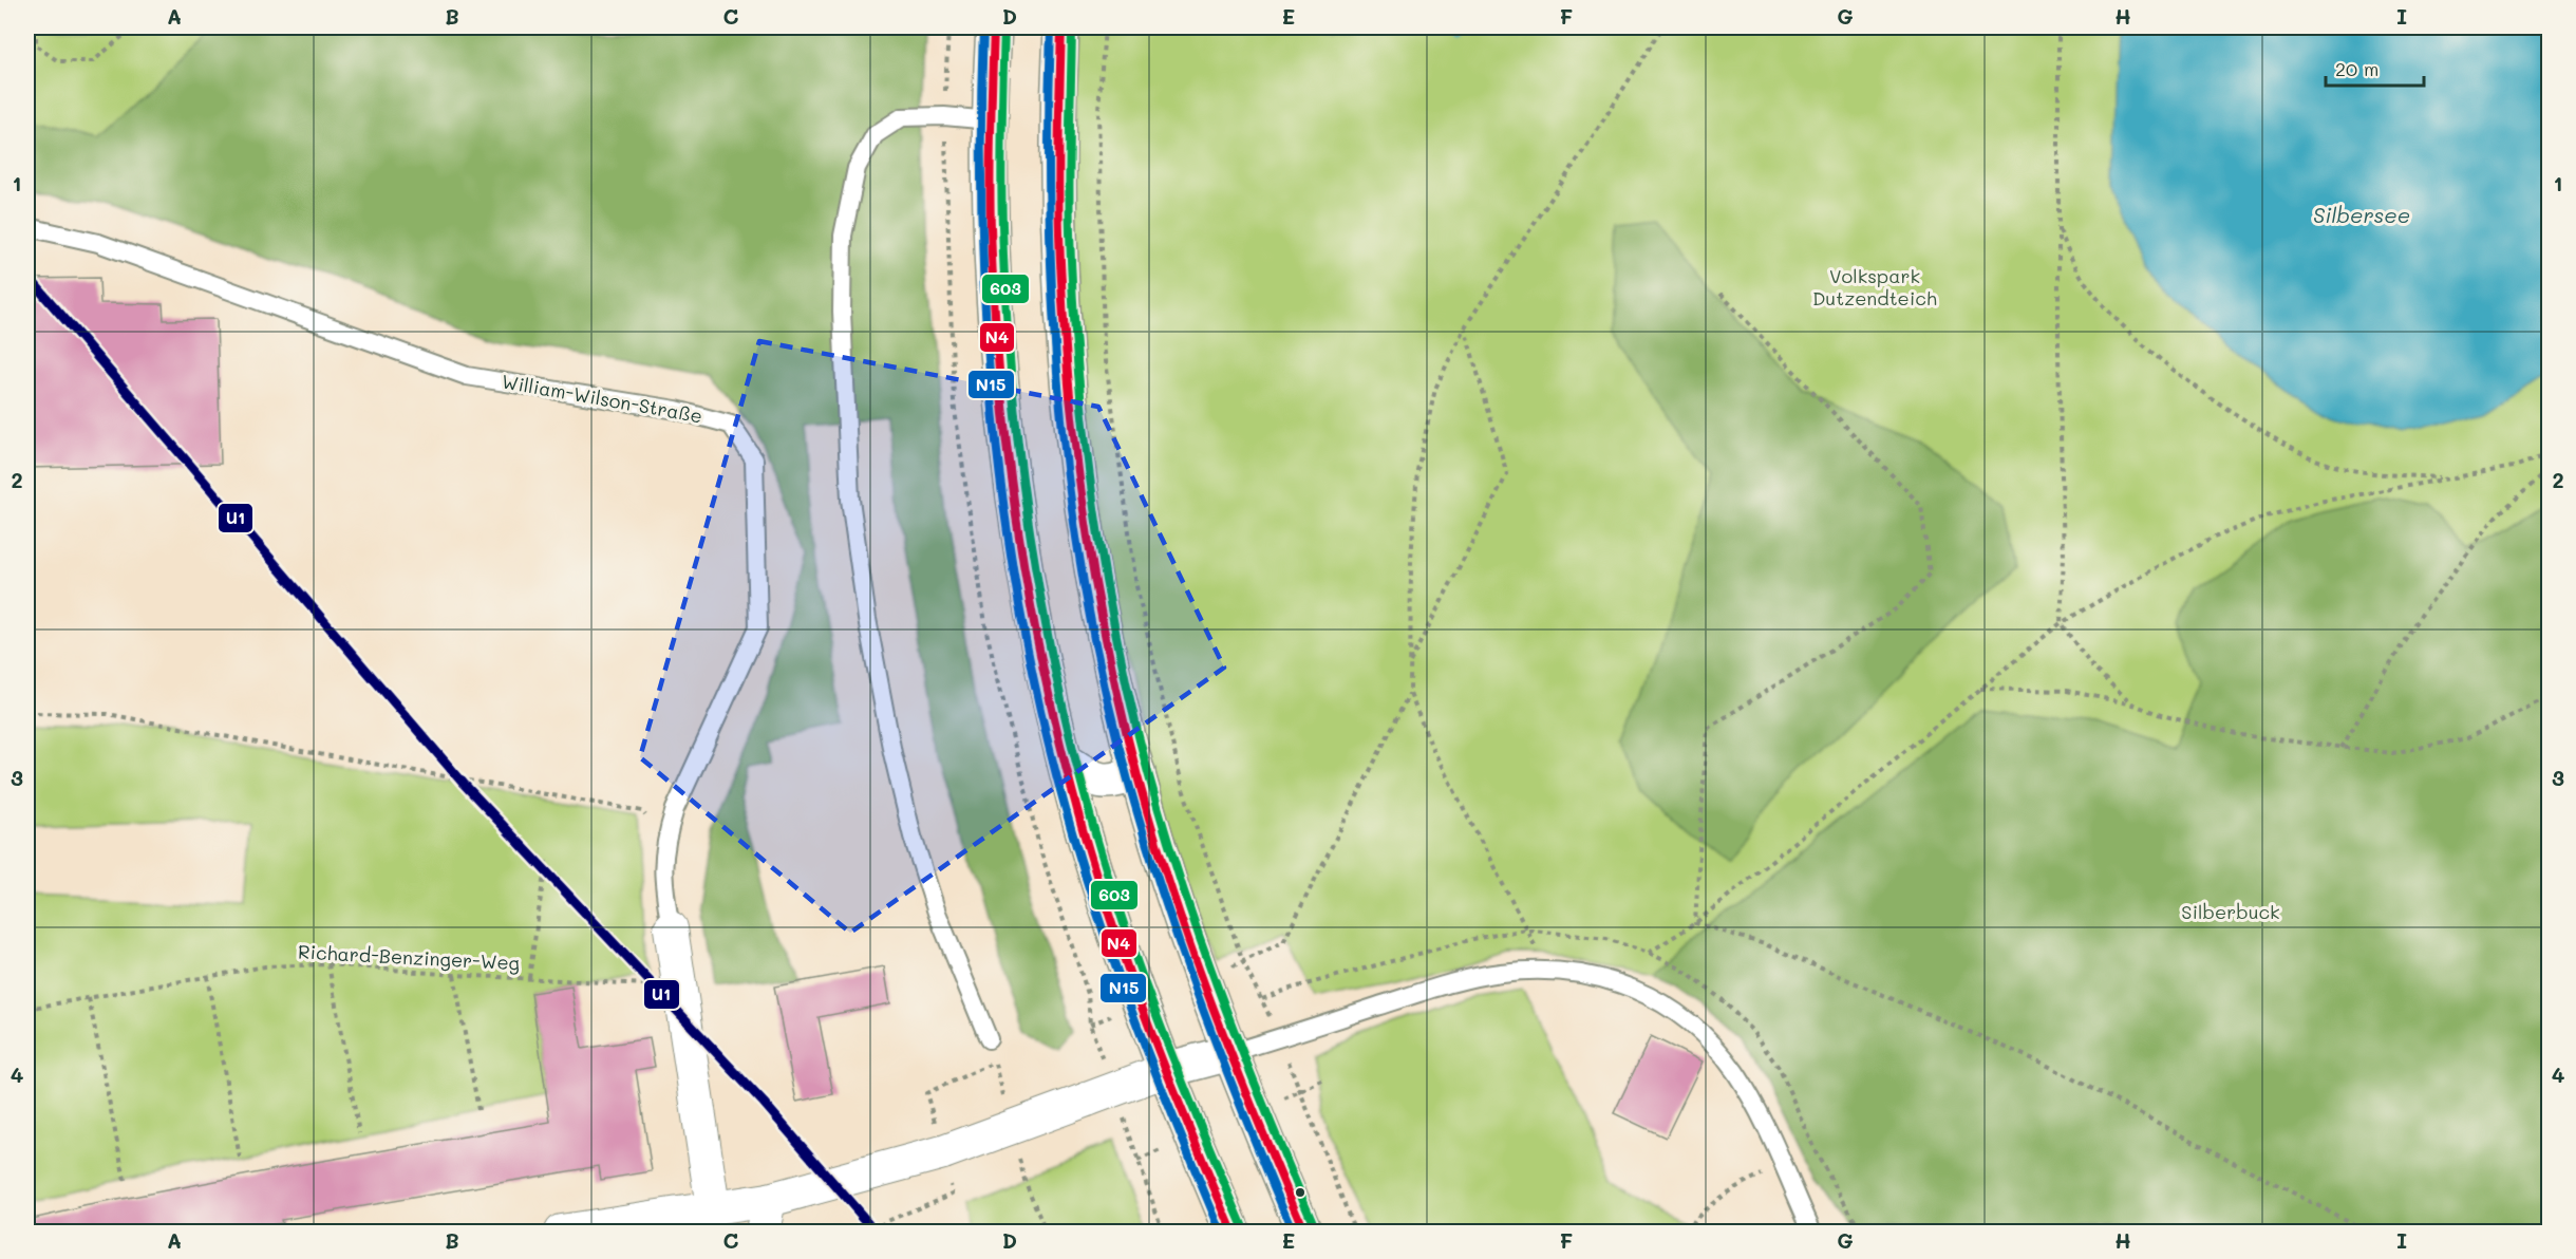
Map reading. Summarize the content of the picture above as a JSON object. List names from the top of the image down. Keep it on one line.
{"streets":{"street":["William-Wilson-Straße"],"path":["Richard-Benzinger-Weg"]},"crossings":[["William-Wilson-Straße","Richard-Benzinger-Weg"]],"water":["Silbersee"],"parks":["Volkspark Dutzendteich","Silberbuck"],"lines":["transit line N4","transit line N15","transit line 603","transit line U1"],"scale_bar":"20 m","grid":{"columns":["A","B","C","D","E","F","G","H","I"],"rows":["1","2","3","4"]}}
